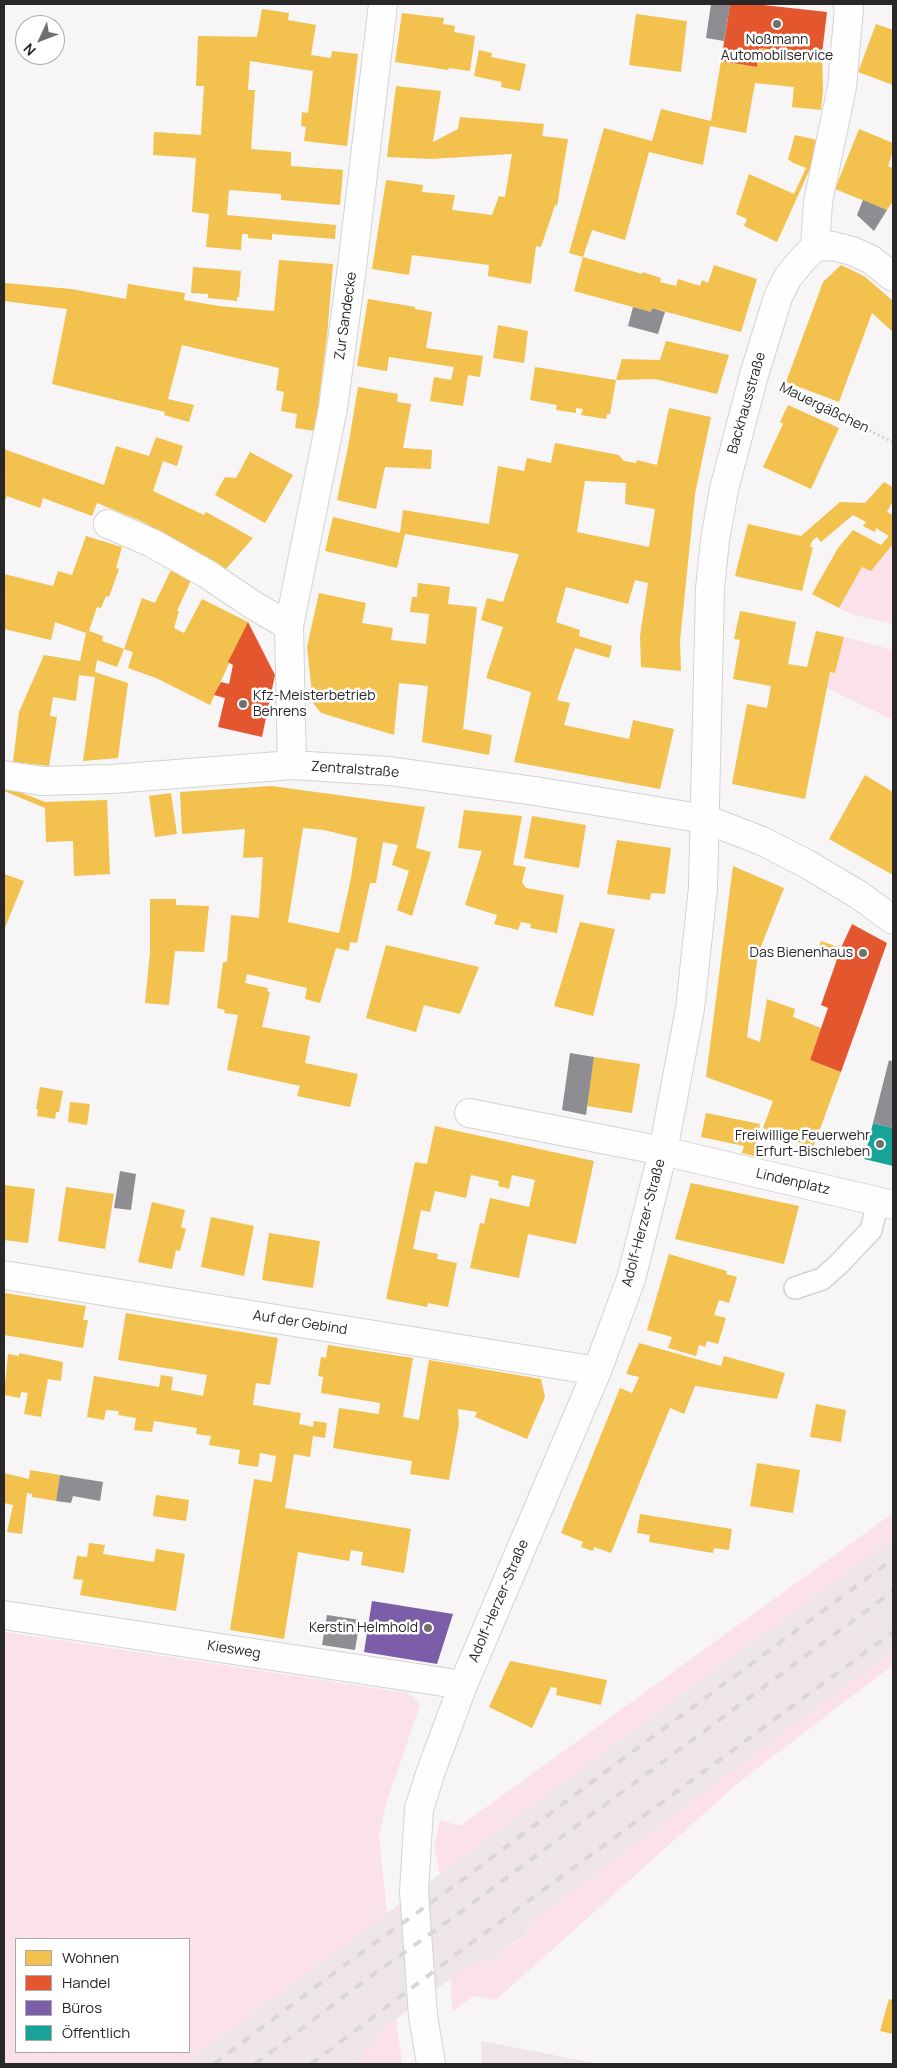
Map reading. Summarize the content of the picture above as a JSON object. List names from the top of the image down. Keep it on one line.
{"streets":{"street":["Zur Sandecke","Backhausstraße","Zentralstraße","Lindenplatz","Adolf-Herzer-Straße","Auf der Gebind","Kiesweg"],"path":["Mauergäßchen"]},"crossings":[["Zur Sandecke","Zentralstraße"],["Backhausstraße","Mauergäßchen"],["Backhausstraße","Zentralstraße"],["Backhausstraße","Adolf-Herzer-Straße"],["Zentralstraße","Adolf-Herzer-Straße"],["Lindenplatz","Adolf-Herzer-Straße"],["Adolf-Herzer-Straße","Auf der Gebind"],["Adolf-Herzer-Straße","Kiesweg"]],"places":["Noßmann Automobilservice","Kfz-Meisterbetrieb Behrens","Das Bienenhaus","Freiwillige Feuerwehr Erfurt-Bischleben","Kerstin Helmhold"],"legend":["Wohnen","Handel","Büros","Öffentlich"],"north":"bottom left"}
